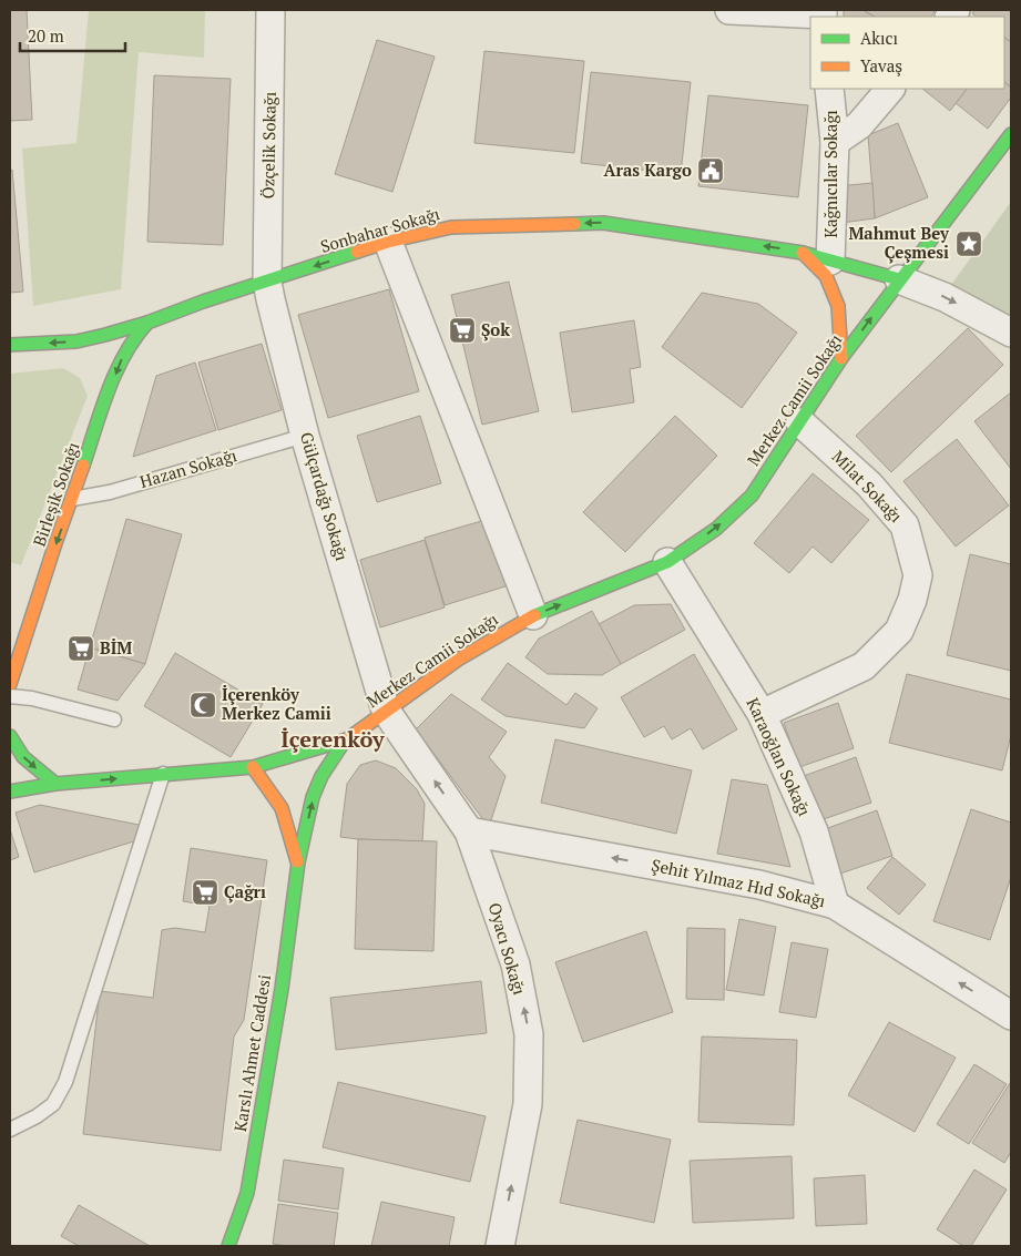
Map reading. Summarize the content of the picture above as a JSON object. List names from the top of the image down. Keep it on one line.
{"streets":{"main road":["Sonbahar Sokağı","Merkez Camii Sokağı","Birleşik Sokağı","Karslı Ahmet Caddesi"],"street":["Özçelik Sokağı","Kağnıcılar Sokağı","Milat Sokağı","Gülçardağı Sokağı","Karaoğlan Sokağı","Şehit Yılmaz Hıd Sokağı","Oyacı Sokağı"],"lane":["Hazan Sokağı"]},"crossings":[["Özçelik Sokağı","Sonbahar Sokağı"],["Özçelik Sokağı","Gülçardağı Sokağı"],["Kağnıcılar Sokağı","Sonbahar Sokağı"],["Sonbahar Sokağı","Merkez Camii Sokağı"],["Sonbahar Sokağı","Birleşik Sokağı"],["Sonbahar Sokağı","Gülçardağı Sokağı"],["Merkez Camii Sokağı","Milat Sokağı"],["Merkez Camii Sokağı","Gülçardağı Sokağı"],["Merkez Camii Sokağı","Karaoğlan Sokağı"],["Merkez Camii Sokağı","Oyacı Sokağı"],["Merkez Camii Sokağı","Karslı Ahmet Caddesi"],["Hazan Sokağı","Birleşik Sokağı"],["Hazan Sokağı","Gülçardağı Sokağı"],["Milat Sokağı","Karaoğlan Sokağı"],["Gülçardağı Sokağı","Oyacı Sokağı"],["Karaoğlan Sokağı","Şehit Yılmaz Hıd Sokağı"],["Şehit Yılmaz Hıd Sokağı","Oyacı Sokağı"]],"one_way":["Sonbahar Sokağı","Merkez Camii Sokağı","Birleşik Sokağı","Şehit Yılmaz Hıd Sokağı","Oyacı Sokağı"],"districts":["İçerenköy"],"places":{"public building":["Aras Kargo"],"place":["Mahmut Bey Çeşmesi"],"supermarket":["Şok","BİM","Çağrı"],"mosque":["İçerenköy Merkez Camii"]},"legend":["Akıcı","Yavaş"],"scale_bar":"20 m"}
